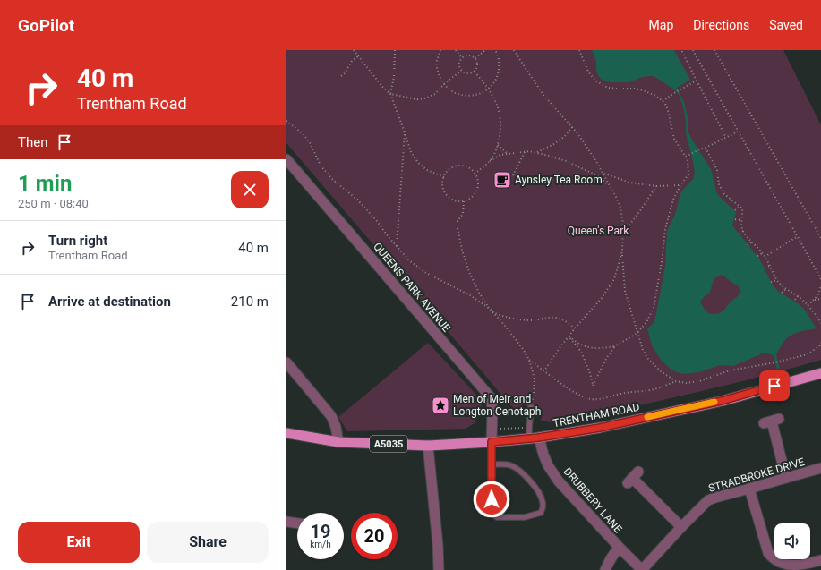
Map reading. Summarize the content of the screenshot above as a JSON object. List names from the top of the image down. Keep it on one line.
{"streets":{"main road":["TRENTHAM ROAD","A5035"],"street":["QUEENS PARK AVENUE","STRADBROKE DRIVE","DRUBBERY LANE"]},"crossings":[["QUEENS PARK AVENUE","TRENTHAM ROAD"],["TRENTHAM ROAD","DRUBBERY LANE"],["STRADBROKE DRIVE","DRUBBERY LANE"]],"parks":["Queen's Park"],"places":{"cafe":["Aynsley Tea Room"],"place":["Men of Meir and Longton Cenotaph"]},"page":{"header":"GoPilot","nav":["Map","Directions","Saved"],"turn":["40 m","Trentham Road"],"then":"Then","heading":["1 min","250 m · 08:40"],"list":[{"name":"Turn right","note":"Trentham Road","value":"40 m"},{"name":"Arrive at destination","value":"210 m"}],"speed":"19 km/h","limit":"20","buttons":["Exit","Share"]}}
